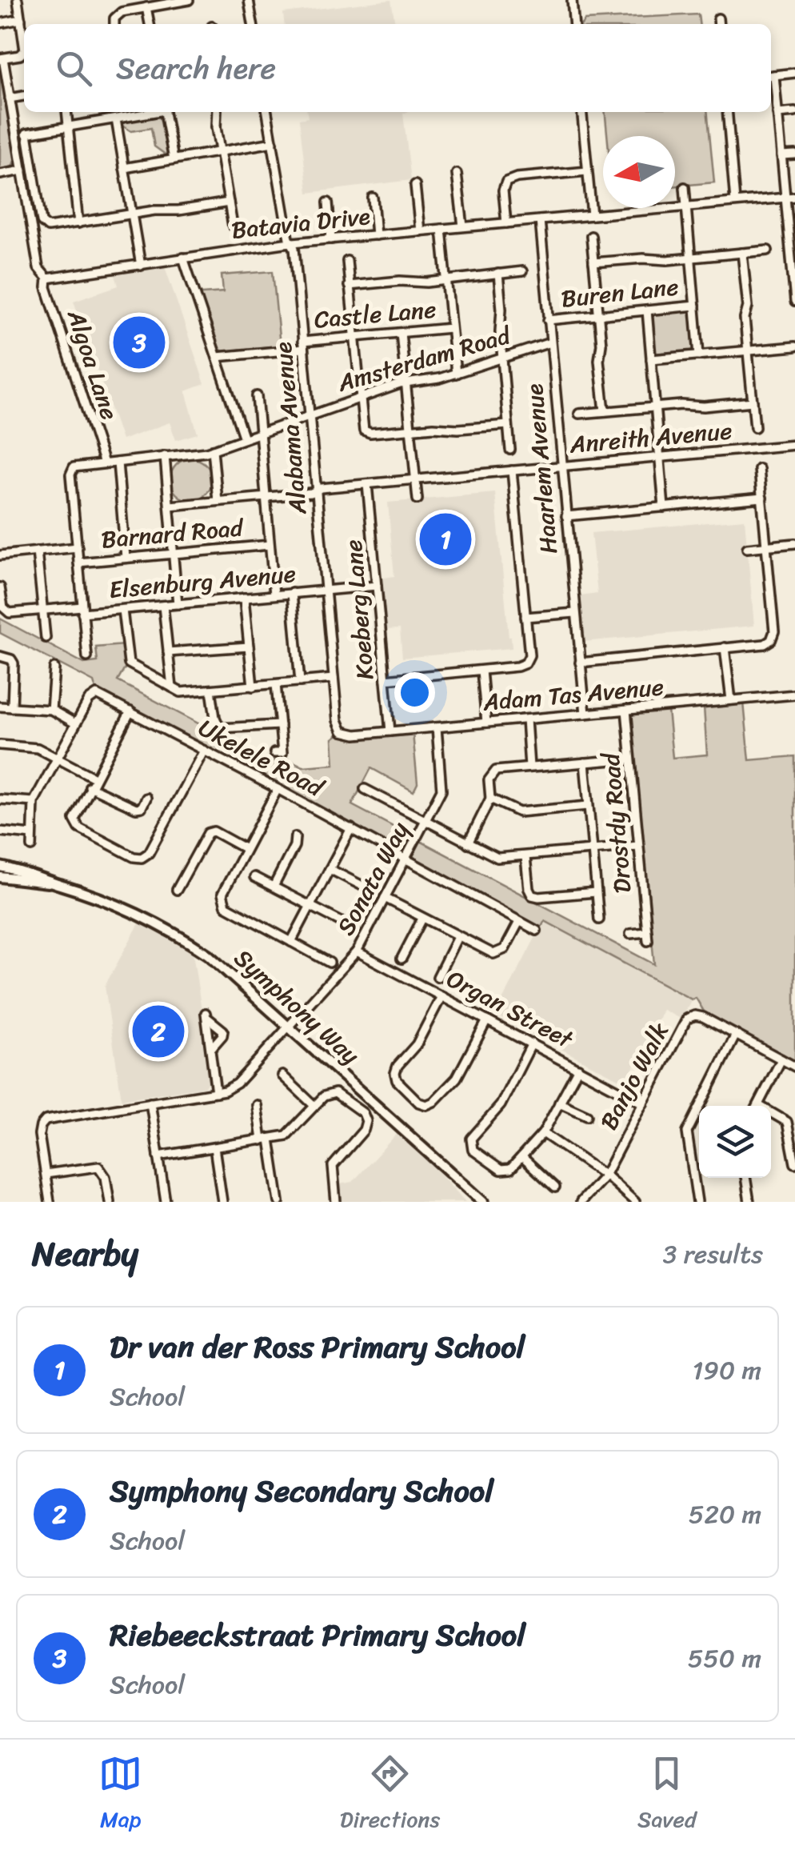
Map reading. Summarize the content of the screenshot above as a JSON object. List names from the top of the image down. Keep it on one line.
{"streets":{"main road":["Symphony Way"],"street":["Batavia Drive","Buren Lane","Castle Lane","Amsterdam Road","Algoa Lane","Alabama Avenue","Anreith Avenue","Haarlem Avenue","Barnard Road","Elsenburg Avenue","Koeberg Lane","Adam Tas Avenue","Ukelele Road","Drostdy Road","Sonata Way","Organ Street","Banjo Walk"]},"crossings":[["Batavia Drive","Algoa Lane"],["Batavia Drive","Alabama Avenue"],["Batavia Drive","Haarlem Avenue"],["Buren Lane","Haarlem Avenue"],["Castle Lane","Alabama Avenue"],["Amsterdam Road","Algoa Lane"],["Amsterdam Road","Alabama Avenue"],["Amsterdam Road","Haarlem Avenue"],["Alabama Avenue","Anreith Avenue"],["Alabama Avenue","Elsenburg Avenue"],["Alabama Avenue","Adam Tas Avenue"],["Anreith Avenue","Haarlem Avenue"],["Anreith Avenue","Koeberg Lane"],["Haarlem Avenue","Adam Tas Avenue"],["Elsenburg Avenue","Koeberg Lane"],["Koeberg Lane","Adam Tas Avenue"],["Adam Tas Avenue","Drostdy Road"],["Adam Tas Avenue","Sonata Way"],["Ukelele Road","Sonata Way"],["Sonata Way","Symphony Way"],["Sonata Way","Organ Street"],["Organ Street","Banjo Walk"]],"north":"left","page":{"search":"Search here","pins":["3","1","2"],"heading":["Nearby","3 results"],"list":[{"mark":"1","name":"Dr van der Ross Primary School","note":"School","value":"190 m"},{"mark":"2","name":"Symphony Secondary School","note":"School","value":"520 m"},{"mark":"3","name":"Riebeeckstraat Primary School","note":"School","value":"550 m"}],"nav":["Map","Directions","Saved"]}}
